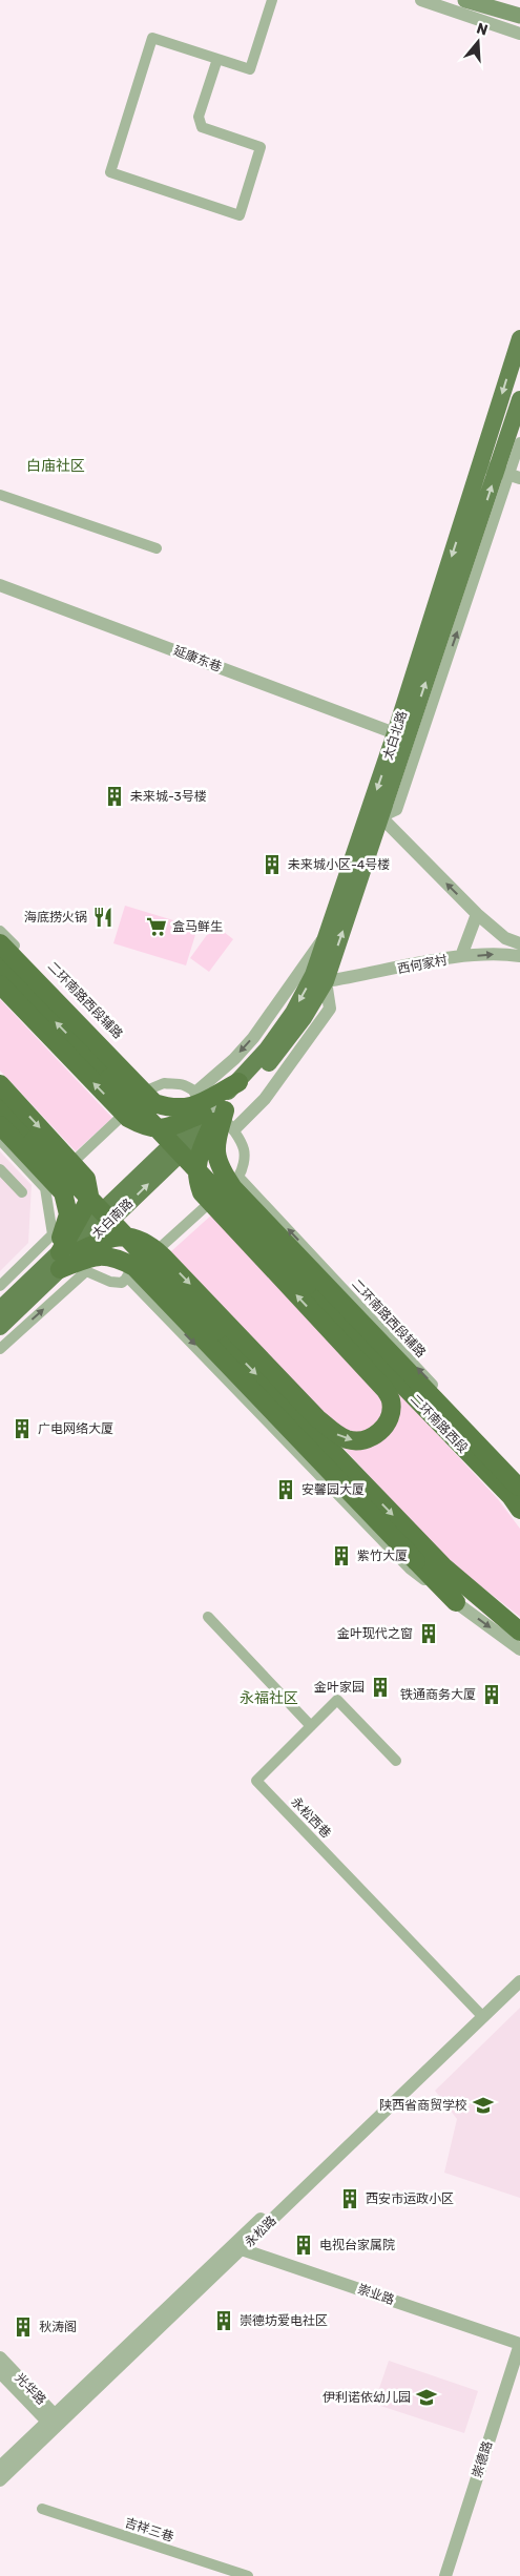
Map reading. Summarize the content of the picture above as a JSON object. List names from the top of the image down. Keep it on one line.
{"streets":{"highway":["二环南路西段"],"main road":["太白北路","太白南路"],"street":["延康东巷","西何家村","二环南路西段辅路","永松西巷","永松路","崇业路","光华路","崇德路","吉祥三巷"]},"crossings":[["延康东巷","太白北路"],["太白北路","西何家村"],["太白北路","太白南路"],["二环南路西段辅路","二环南路西段"],["永松西巷","永松路"],["永松路","崇业路"],["永松路","光华路"],["崇业路","崇德路"]],"one_way":["二环南路西段辅路"],"districts":["白庙社区","永福社区"],"places":{"building":["未来城-3号楼","未来城小区-4号楼","广电网络大厦","安馨园大厦","紫竹大厦","金叶现代之窗","金叶家园","铁通商务大厦","西安市运政小区","电视台家属院","崇德坊爱电社区","秋涛阁"],"restaurant":["海底捞火锅"],"supermarket":["盒马鲜生"],"school or university":["陕西省商贸学校","伊利诺依幼儿园"]},"north":"top"}
